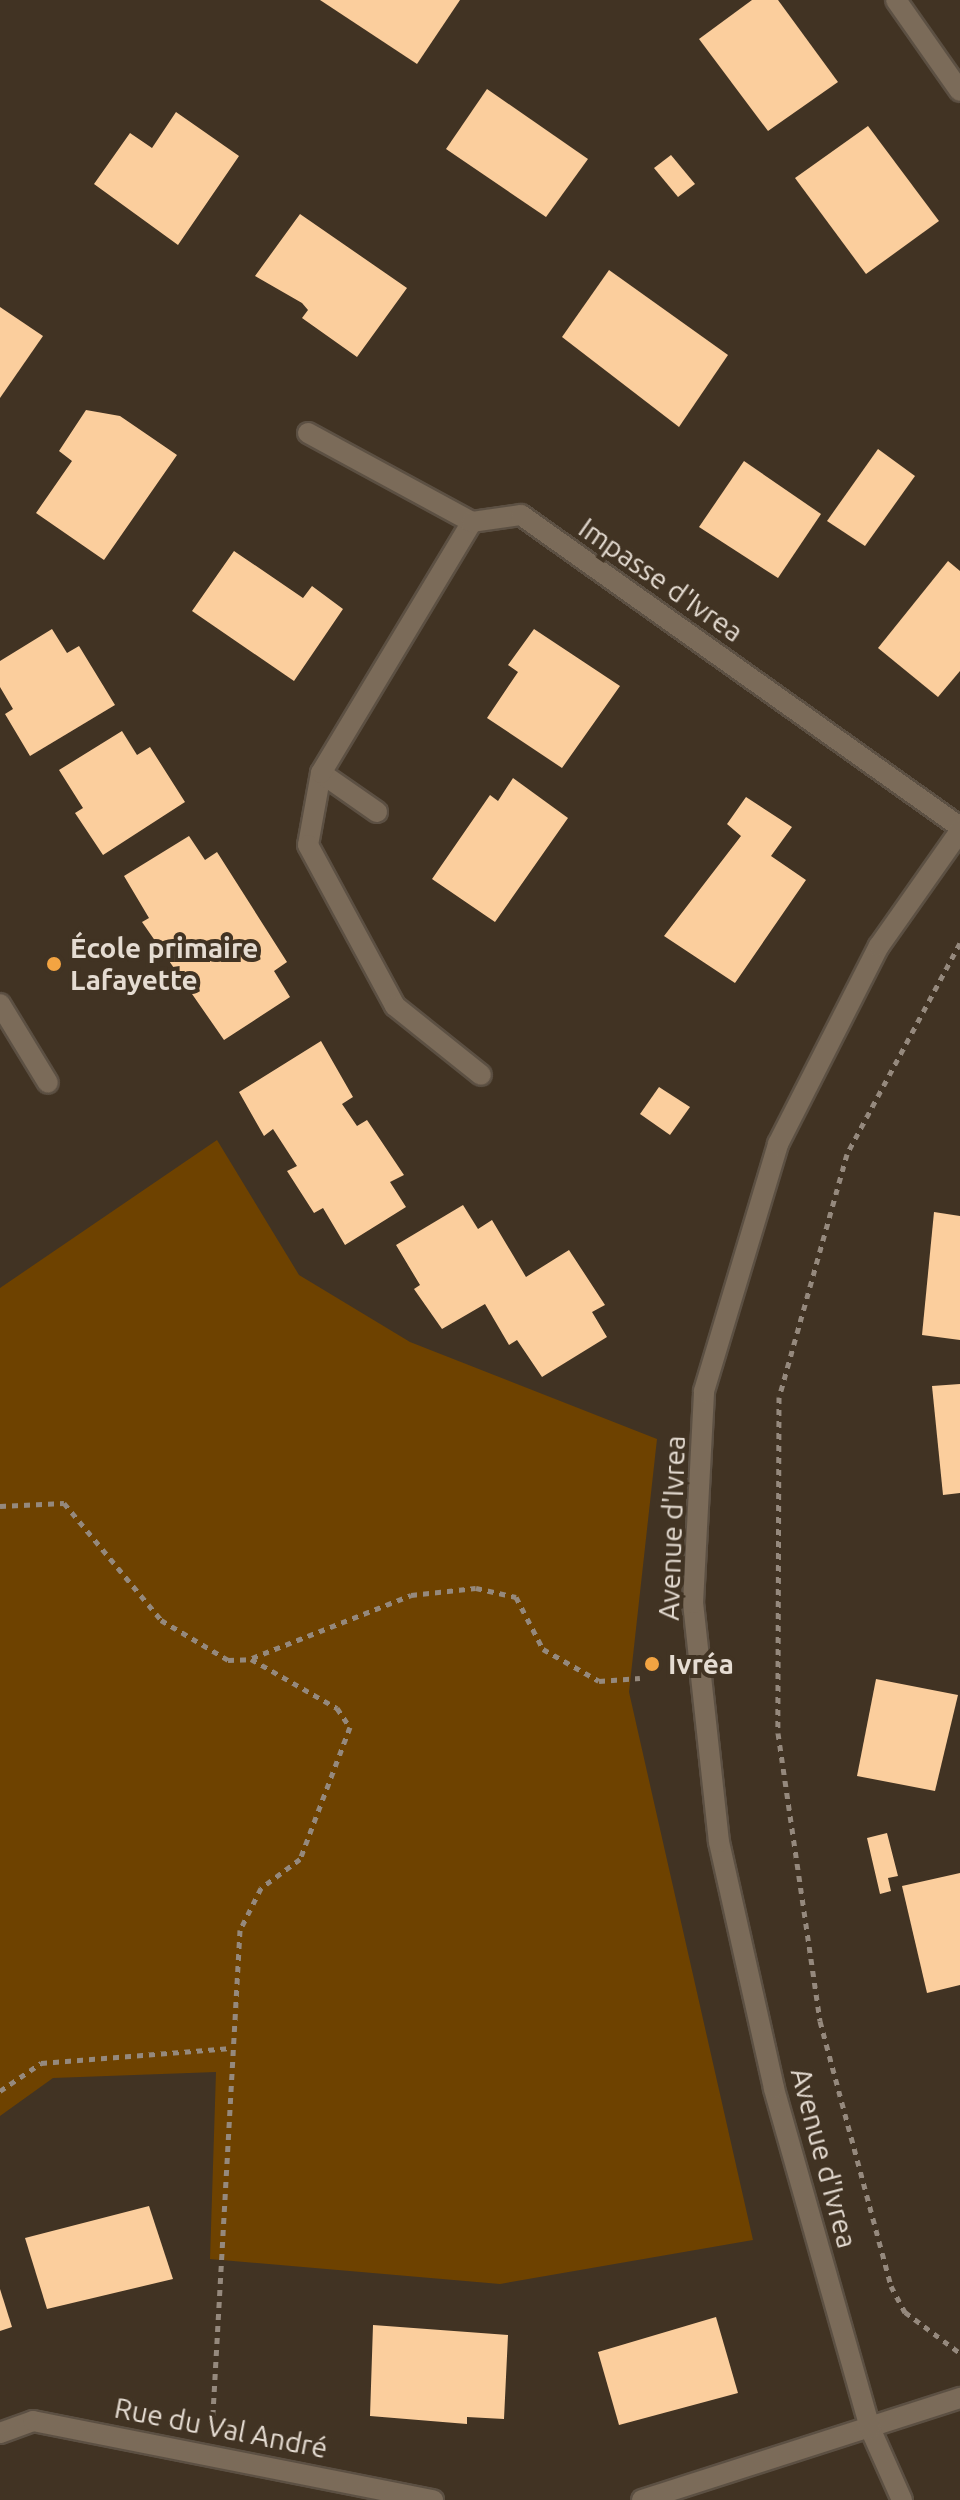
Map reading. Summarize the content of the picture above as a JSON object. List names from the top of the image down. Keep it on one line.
{"streets":{"street":["Impasse d'Ivrea","Avenue d'Ivrea","Rue du Val André"]},"crossings":[["Impasse d'Ivrea","Avenue d'Ivrea"]],"places":["École primaire Lafayette","Ivréa"]}
